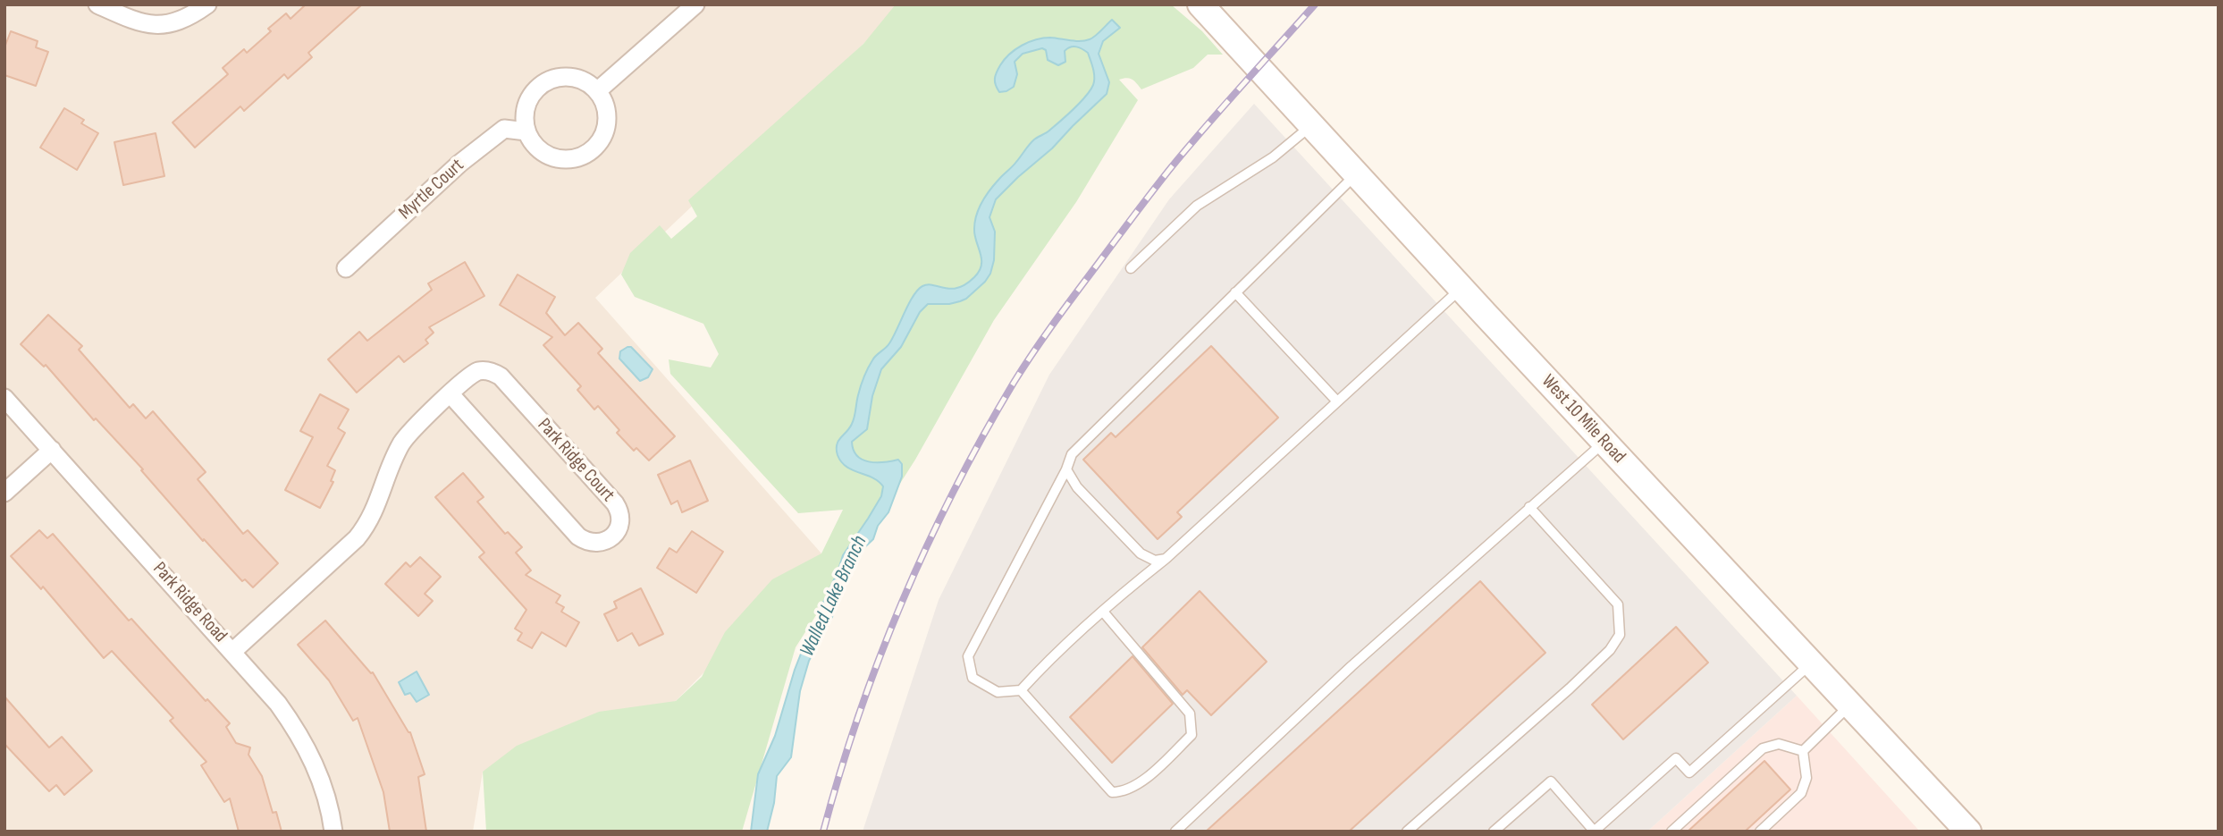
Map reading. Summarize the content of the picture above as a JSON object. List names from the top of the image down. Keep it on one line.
{"streets":{"main road":["West 10 Mile Road"],"street":["Myrtle Court","Park Ridge Court","Park Ridge Road"]},"crossings":[["Park Ridge Court","Park Ridge Road"]],"water":["Walled Lake Branch"]}
